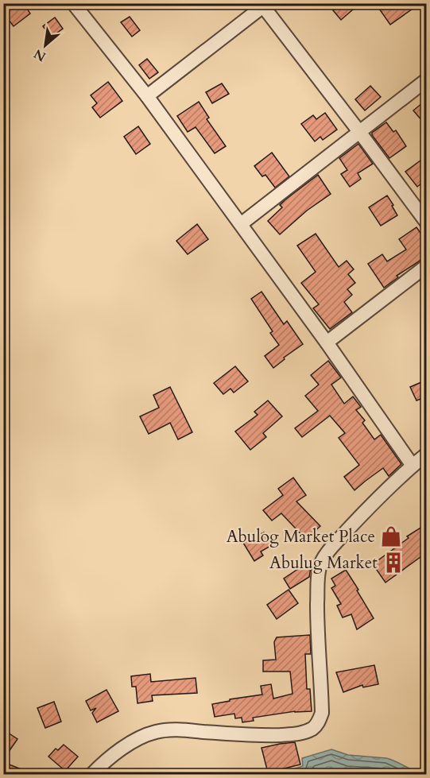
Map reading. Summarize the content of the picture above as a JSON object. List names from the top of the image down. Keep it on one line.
{"places":{"shop":["Abulog Market Place"],"building":["Abulug Market"]},"north":"bottom left"}
